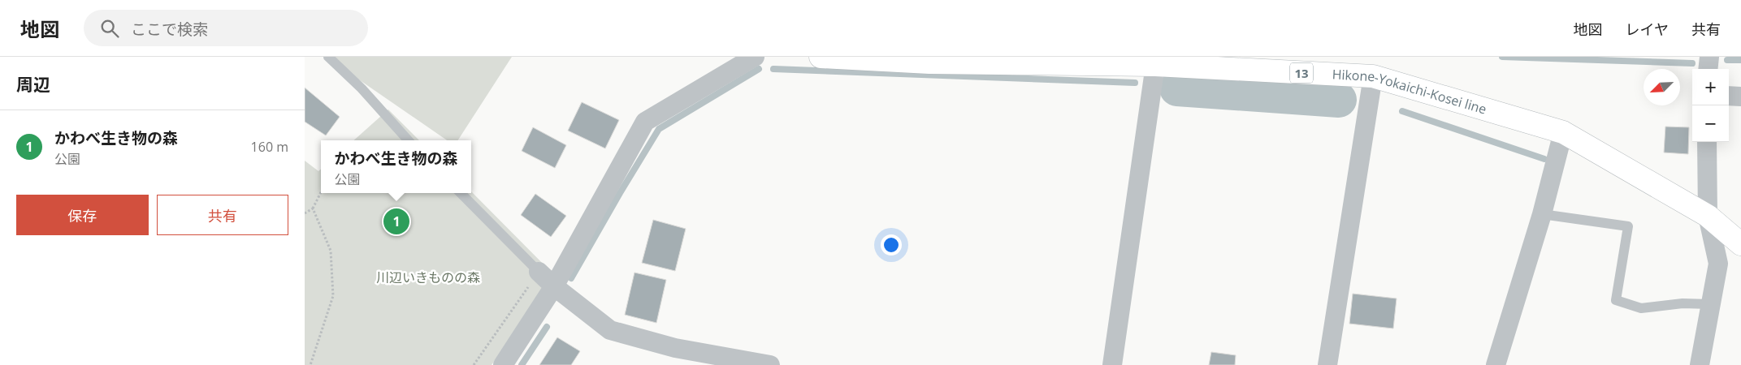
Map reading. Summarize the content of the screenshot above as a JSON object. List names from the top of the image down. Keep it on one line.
{"streets":{"main road":["13","Hikone-Yokaichi-Kosei line"]},"parks":["川辺いきものの森"],"north":"bottom left","page":{"header":"地図","search":"ここで検索","nav":["地図","レイヤ","共有"],"heading":"周辺","map_buttons":["+","−"],"list":[{"mark":"1","name":"かわべ生き物の森","note":"公園","value":"160 m"}],"popup":["かわべ生き物の森","公園"],"buttons":["保存","共有"],"pins":"1"}}
